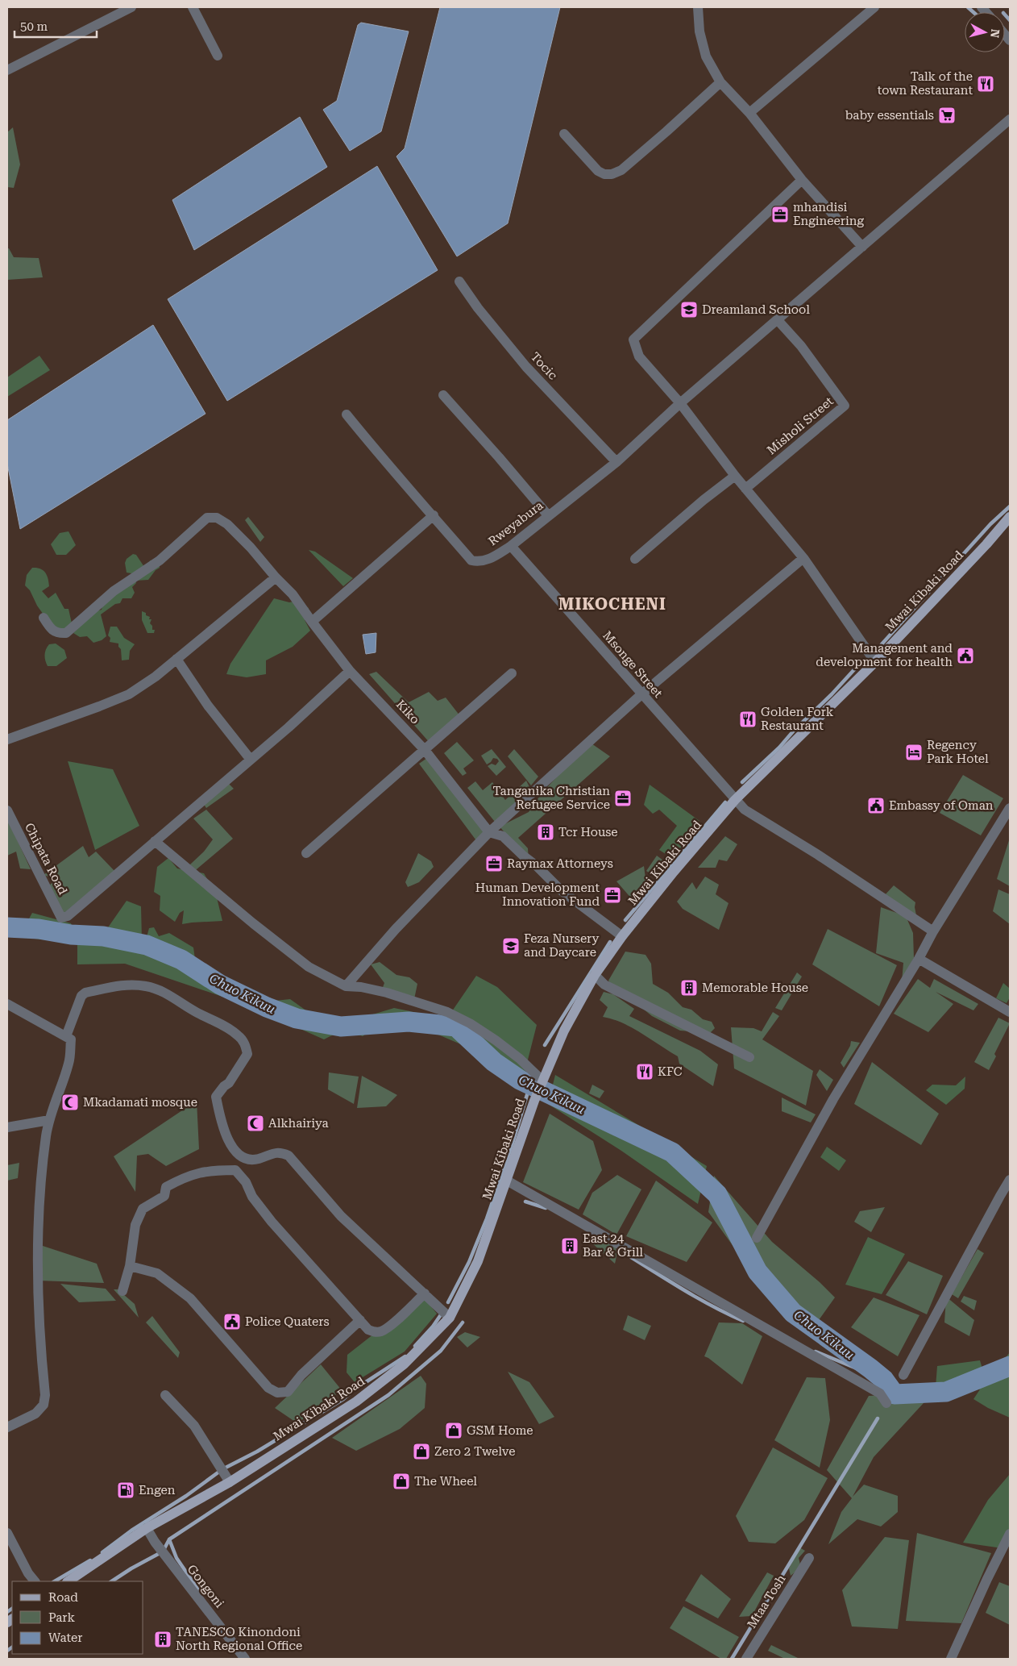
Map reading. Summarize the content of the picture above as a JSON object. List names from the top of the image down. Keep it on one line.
{"streets":{"main road":["Mwai Kibaki Road"],"street":["Tocic","Misholi Street","Rweyabura","Msonge Street","Kiko","Chipata Road","Gongoni","Mtaa Tosh"]},"crossings":[["Tocic","Rweyabura"],["Misholi Street","Rweyabura"],["Rweyabura","Msonge Street"],["Mwai Kibaki Road","Msonge Street"],["Mwai Kibaki Road","Kiko"],["Mwai Kibaki Road","Gongoni"]],"districts":["MIKOCHENI"],"water":["Chuo Kikuu"],"places":{"restaurant":["Talk of the town Restaurant","Golden Fork Restaurant","KFC"],"supermarket":["baby essentials"],"office":["mhandisi Engineering","Tanganika Christian Refugee Service","Raymax Attorneys","Human Development Innovation Fund"],"school or university":["Dreamland School","Feza Nursery and Daycare"],"public building":["Management and development for health","Embassy of Oman","Police Quaters"],"hotel":["Regency Park Hotel"],"building":["Tcr House","Memorable House","East 24 Bar & Grill","TANESCO Kinondoni North Regional Office"],"mosque":["Mkadamati mosque","Alkhairiya"],"shop":["GSM Home","Zero 2 Twelve","The Wheel"],"fuel station":["Engen"]},"legend":["Road","Park","Water"],"scale_bar":"50 m","north":"right"}
